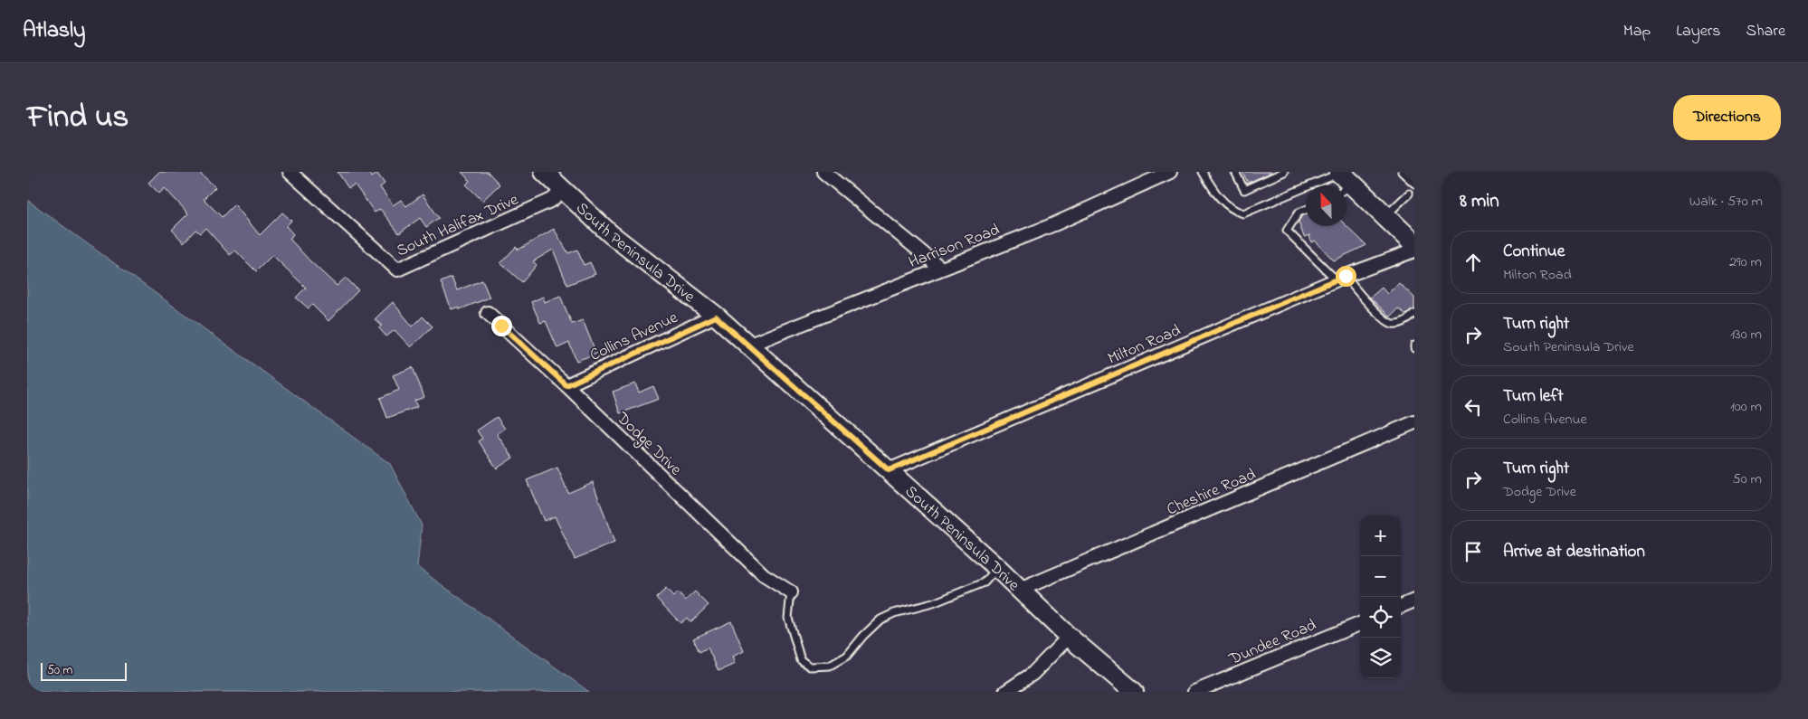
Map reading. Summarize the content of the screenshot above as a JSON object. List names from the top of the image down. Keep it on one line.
{"streets":{"main road":["South Peninsula Drive"],"street":["South Halifax Drive","Harrison Road","Collins Avenue","Milton Road","Dodge Drive","Cheshire Road","Dundee Road"]},"crossings":[["South Halifax Drive","South Peninsula Drive"],["Harrison Road","South Peninsula Drive"],["South Peninsula Drive","Collins Avenue"],["South Peninsula Drive","Milton Road"],["South Peninsula Drive","Cheshire Road"],["Collins Avenue","Dodge Drive"]],"scale_bar":"50 m","north":"top","page":{"header":"Atlasly","nav":["Map","Layers","Share"],"title":"Find us","buttons":"Directions","heading":["8 min","Walk · 570 m"],"list":[["Continue","Milton Road","290 m"],["Turn right","South Peninsula Drive","130 m"],["Turn left","Collins Avenue","100 m"],["Turn right","Dodge Drive","50 m"],"Arrive at destination"],"map_buttons":["+","−"],"scale":"50 m"}}
